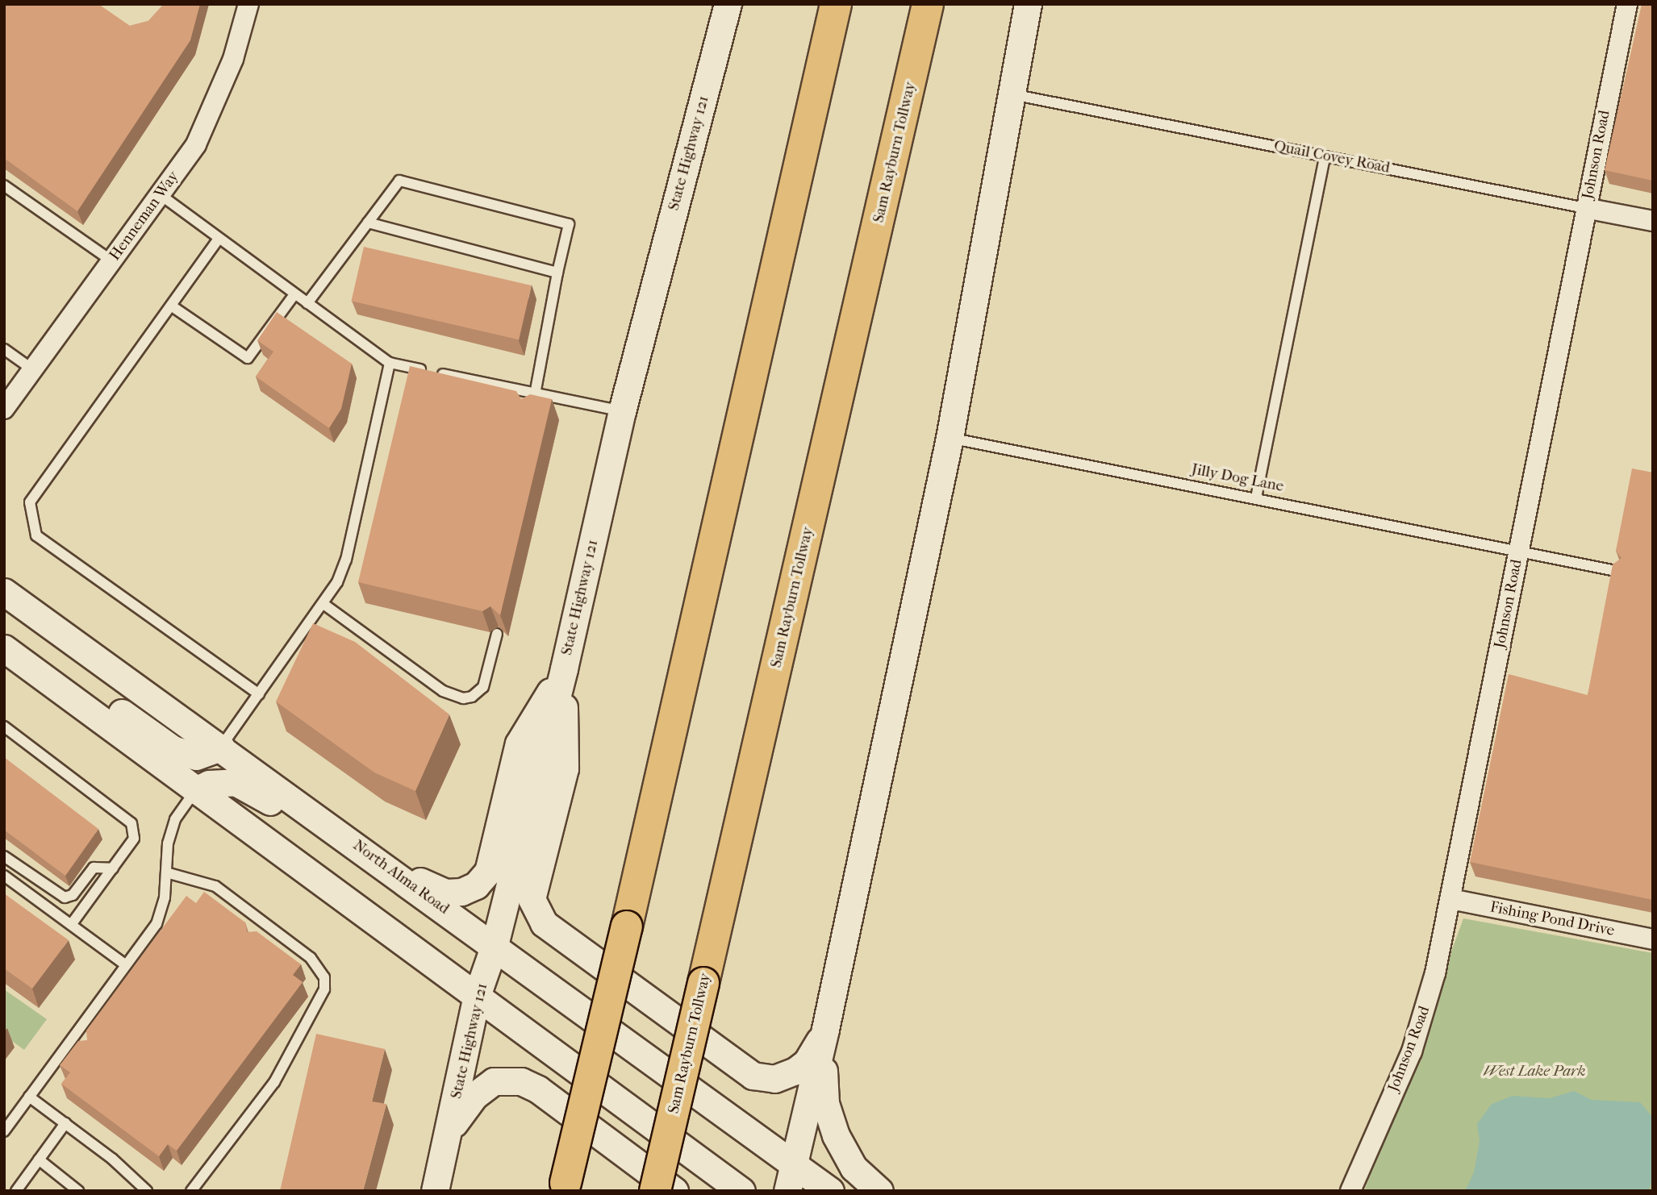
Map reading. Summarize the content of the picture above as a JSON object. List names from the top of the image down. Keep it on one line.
{"streets":{"highway":["Sam Rayburn Tollway"],"main road":["State Highway 121","North Alma Road"],"street":["Johnson Road","Quail Covey Road","Henneman Way","Fishing Pond Drive"],"lane":["Jilly Dog Lane"]},"crossings":[["State Highway 121","North Alma Road"],["Johnson Road","Quail Covey Road"],["Johnson Road","Jilly Dog Lane"],["Johnson Road","Fishing Pond Drive"]],"parks":["West Lake Park"]}
